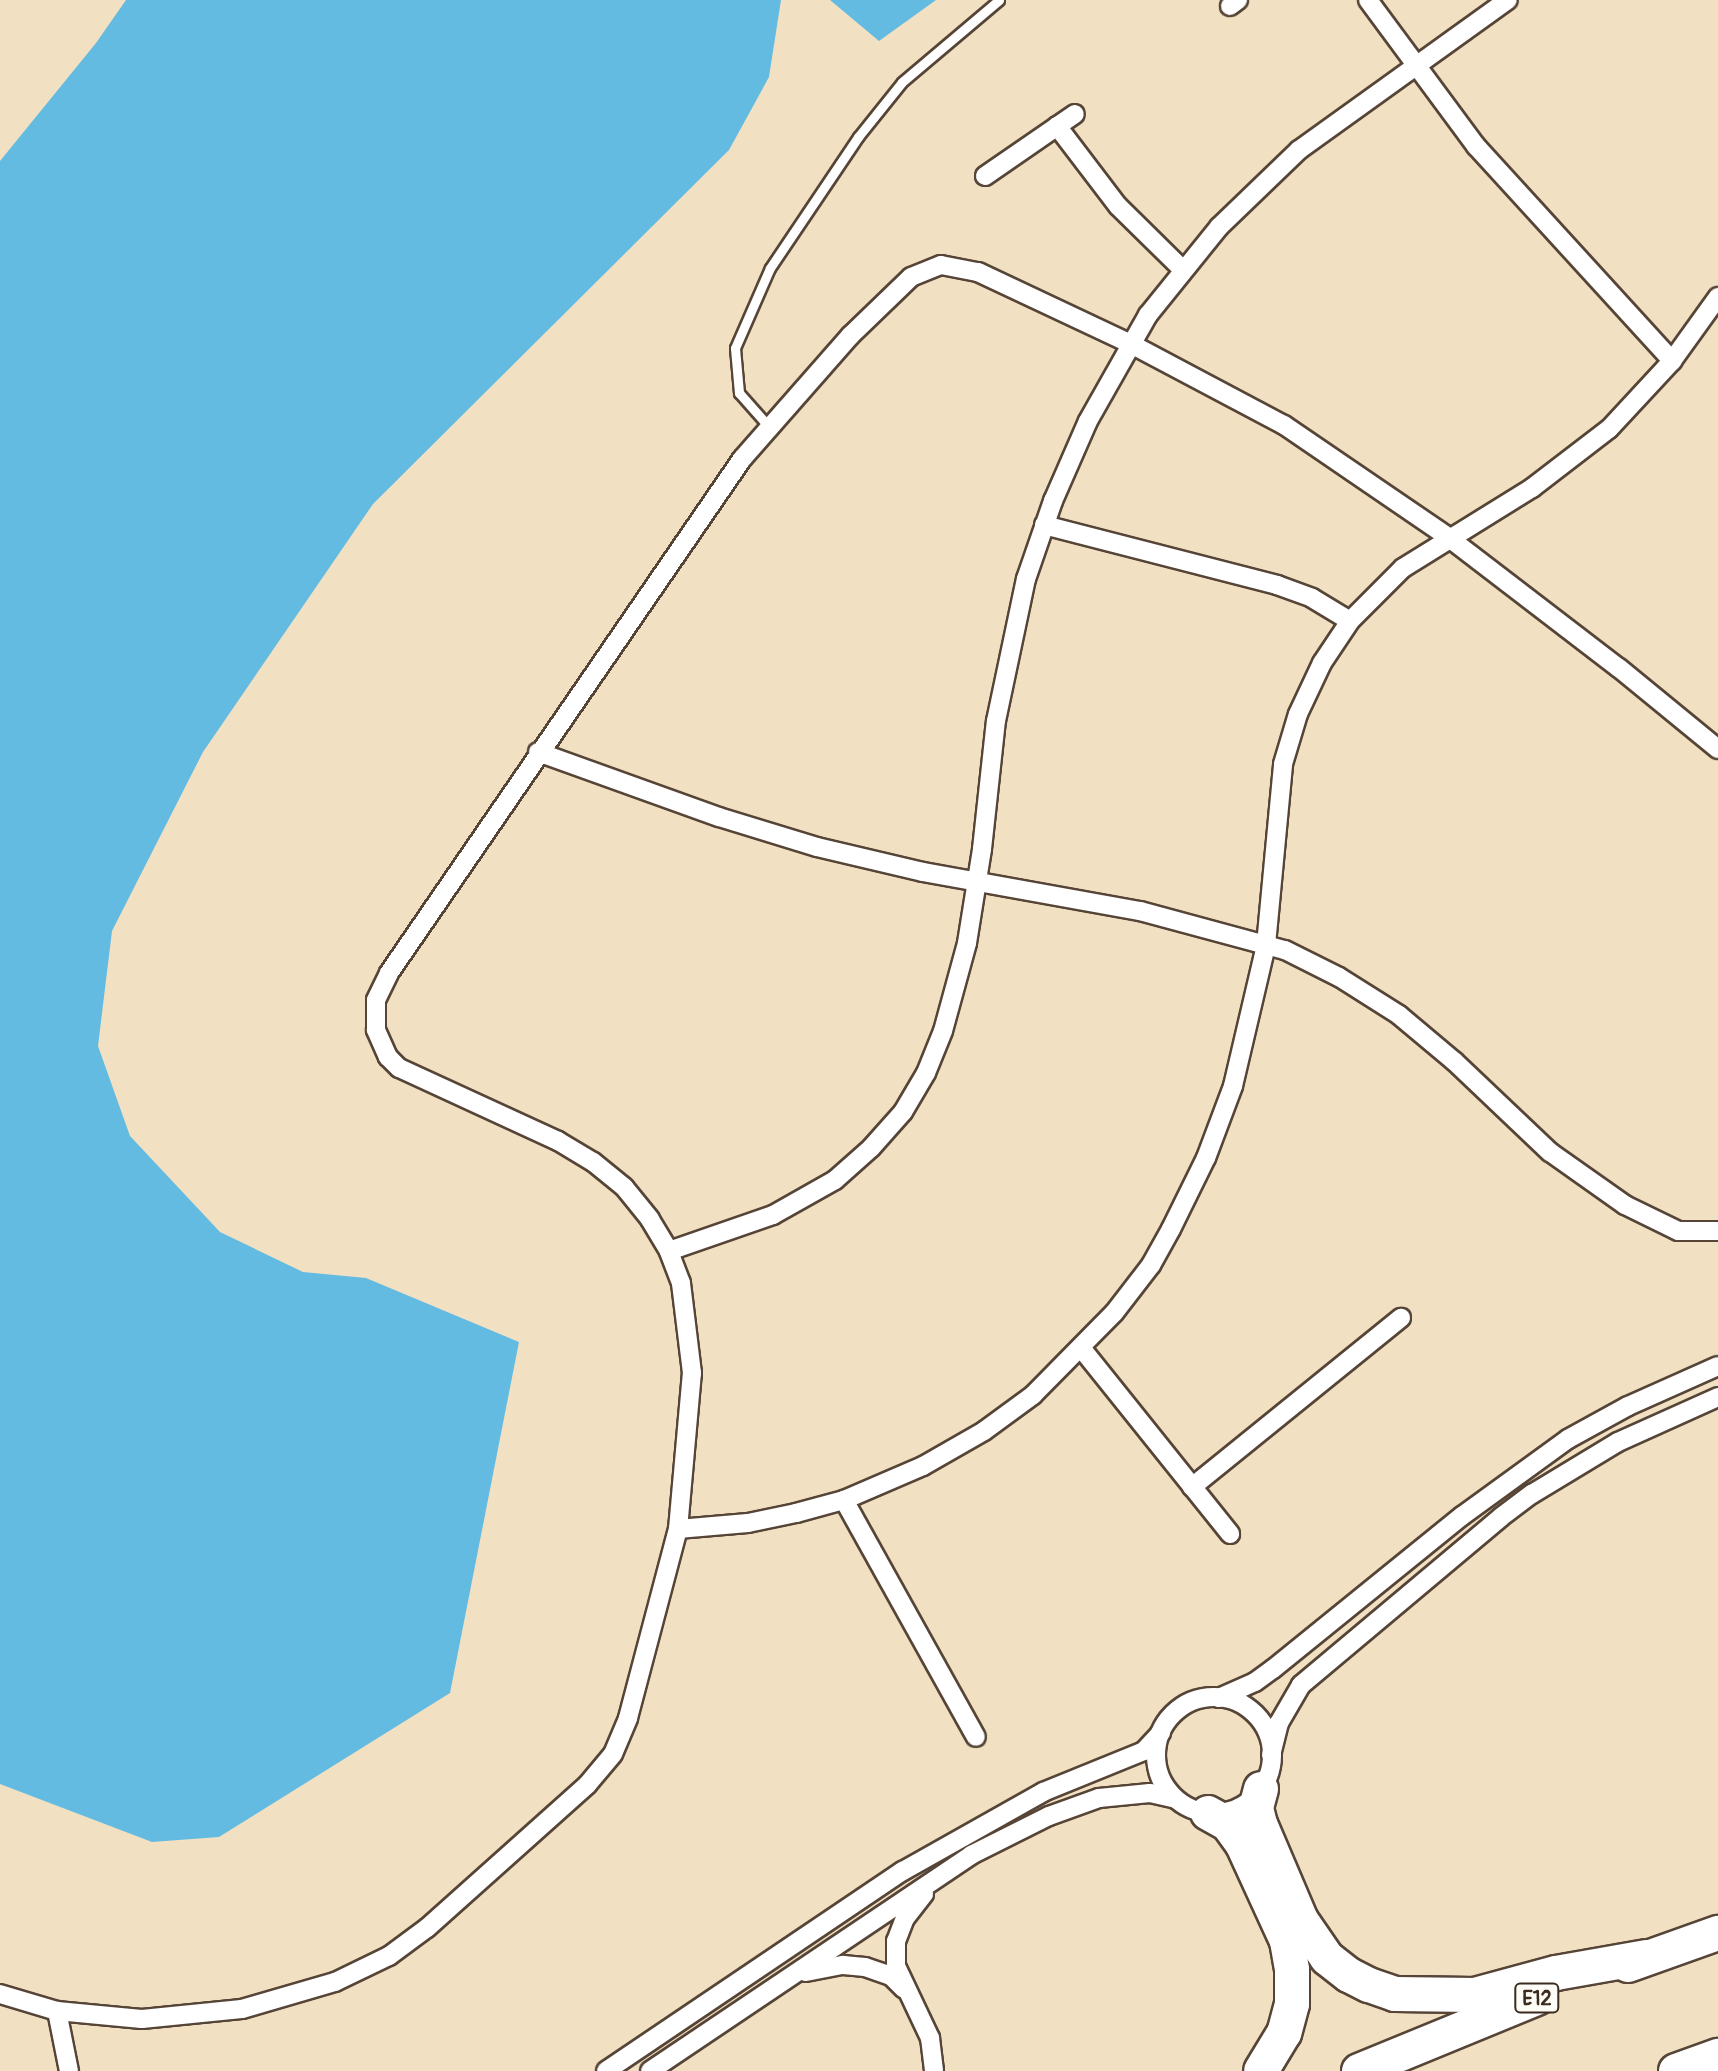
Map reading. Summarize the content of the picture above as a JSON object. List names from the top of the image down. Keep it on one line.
{"streets":{"highway":["E12"]}}
